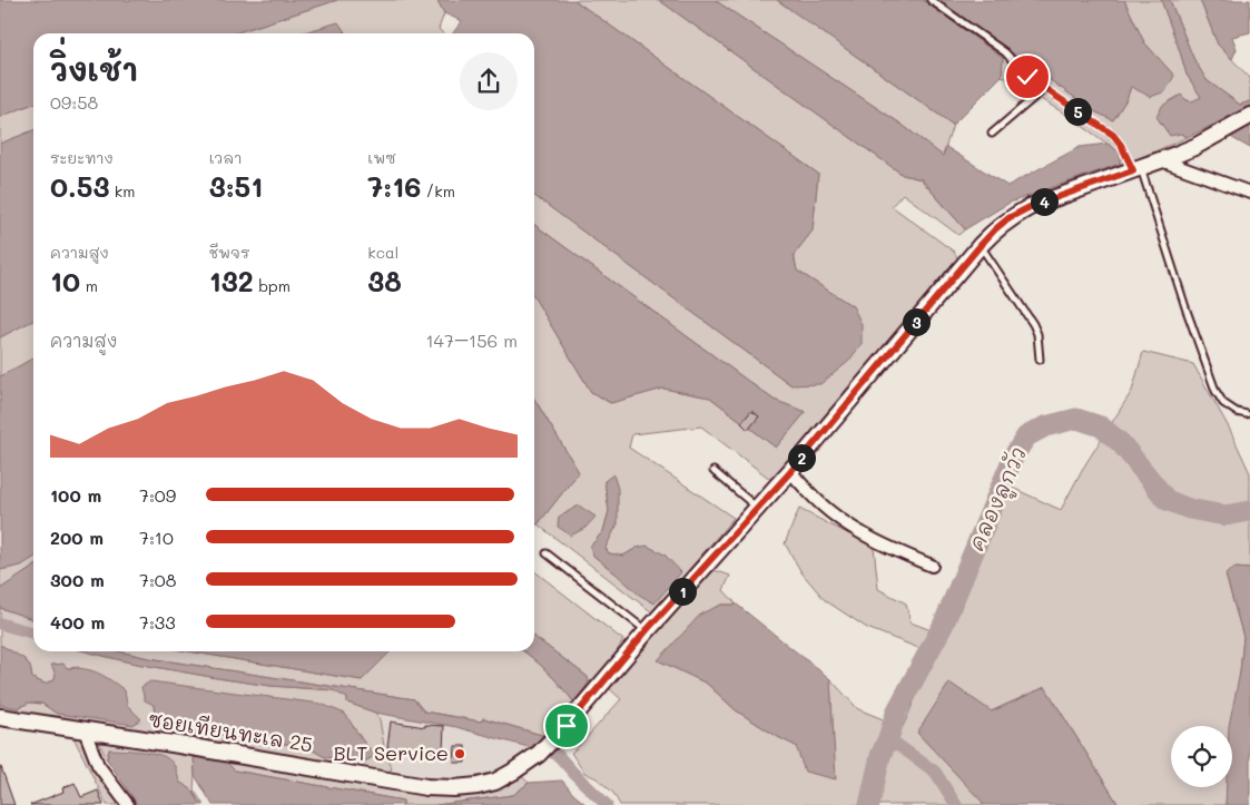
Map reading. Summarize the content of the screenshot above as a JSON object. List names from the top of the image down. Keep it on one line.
{"streets":{"street":["ซอยเทียนทะเล 25"]},"water":["คลองลูกวัว"],"places":["BLT Service"],"page":{"heading":["วิ่งเช้า","09:58"],"pins":["5","4","3","2","1"],"stats":[["ระยะทาง","0.53 km"],["เวลา","3:51"],["เพซ","7:16 /km"],["ความสูง","10 m"],["ชีพจร","132 bpm"],["kcal","38"]],"chart":["ความสูง","147–156 m"],"list":[{"name":"100 m","note":"7:09"},{"name":"200 m","note":"7:10"},{"name":"300 m","note":"7:08"},{"name":"400 m","note":"7:33"}]}}
